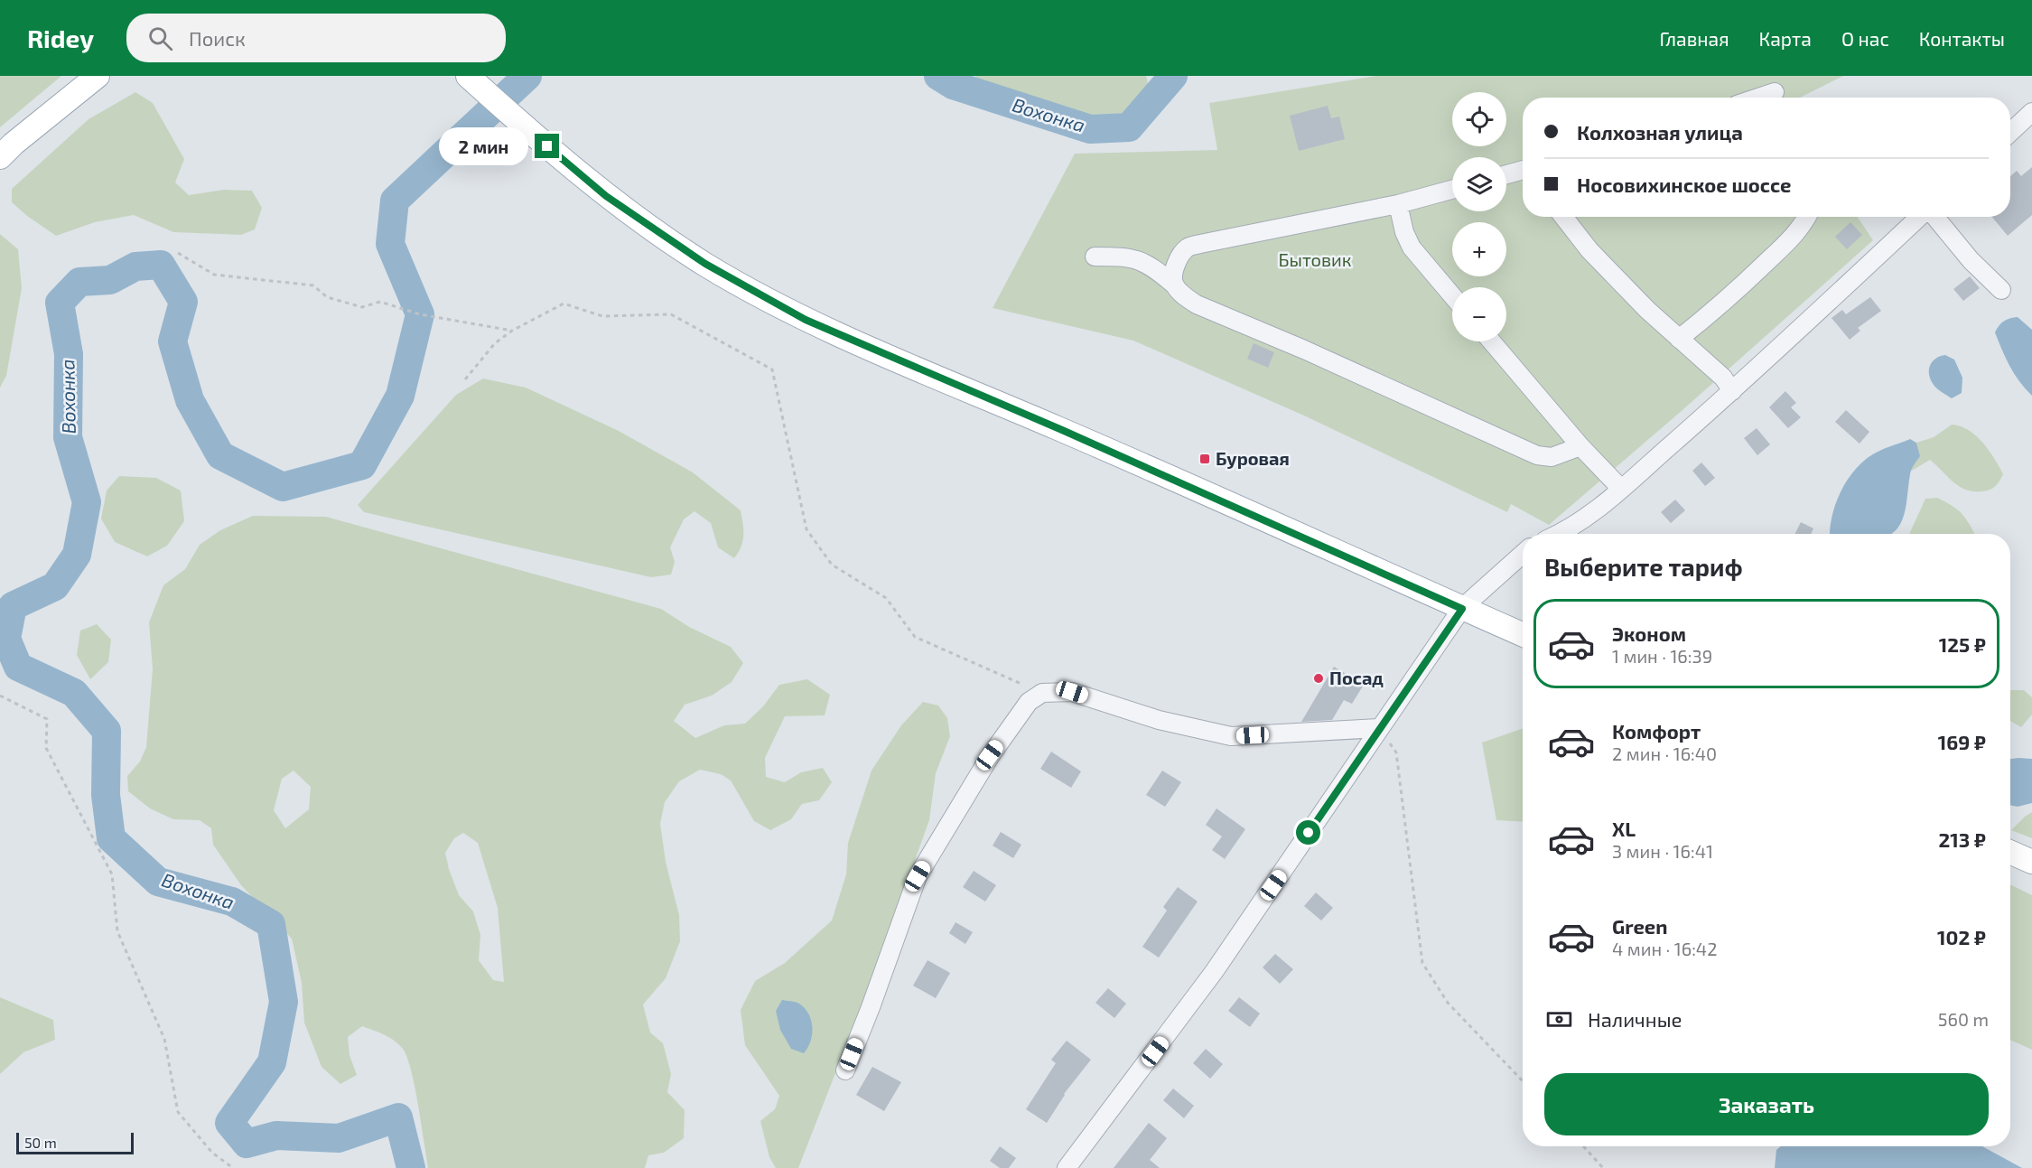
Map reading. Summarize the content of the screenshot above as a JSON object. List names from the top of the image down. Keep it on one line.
{"water":["Вохонка"],"parks":["Бытовик"],"places":{"transit":["Буровая"],"other":["Посад"]},"scale_bar":"50 m","page":{"header":"Ridey","search":"Поиск","nav":["Главная","Карта","О нас","Контакты"],"map_buttons":["+","−"],"banner":["Колхозная улица","Носовихинское шоссе"],"bubble":"2 мин","heading":"Выберите тариф","list":[{"name":"Эконом","note":"1 мин · 16:39","value":"125 ₽"},{"name":"Комфорт","note":"2 мин · 16:40","value":"169 ₽"},{"name":"XL","note":"3 мин · 16:41","value":"213 ₽"},{"name":"Green","note":"4 мин · 16:42","value":"102 ₽"}],"pay":["Наличные","560 m"],"buttons":"Заказать","scale":"50 m"}}
